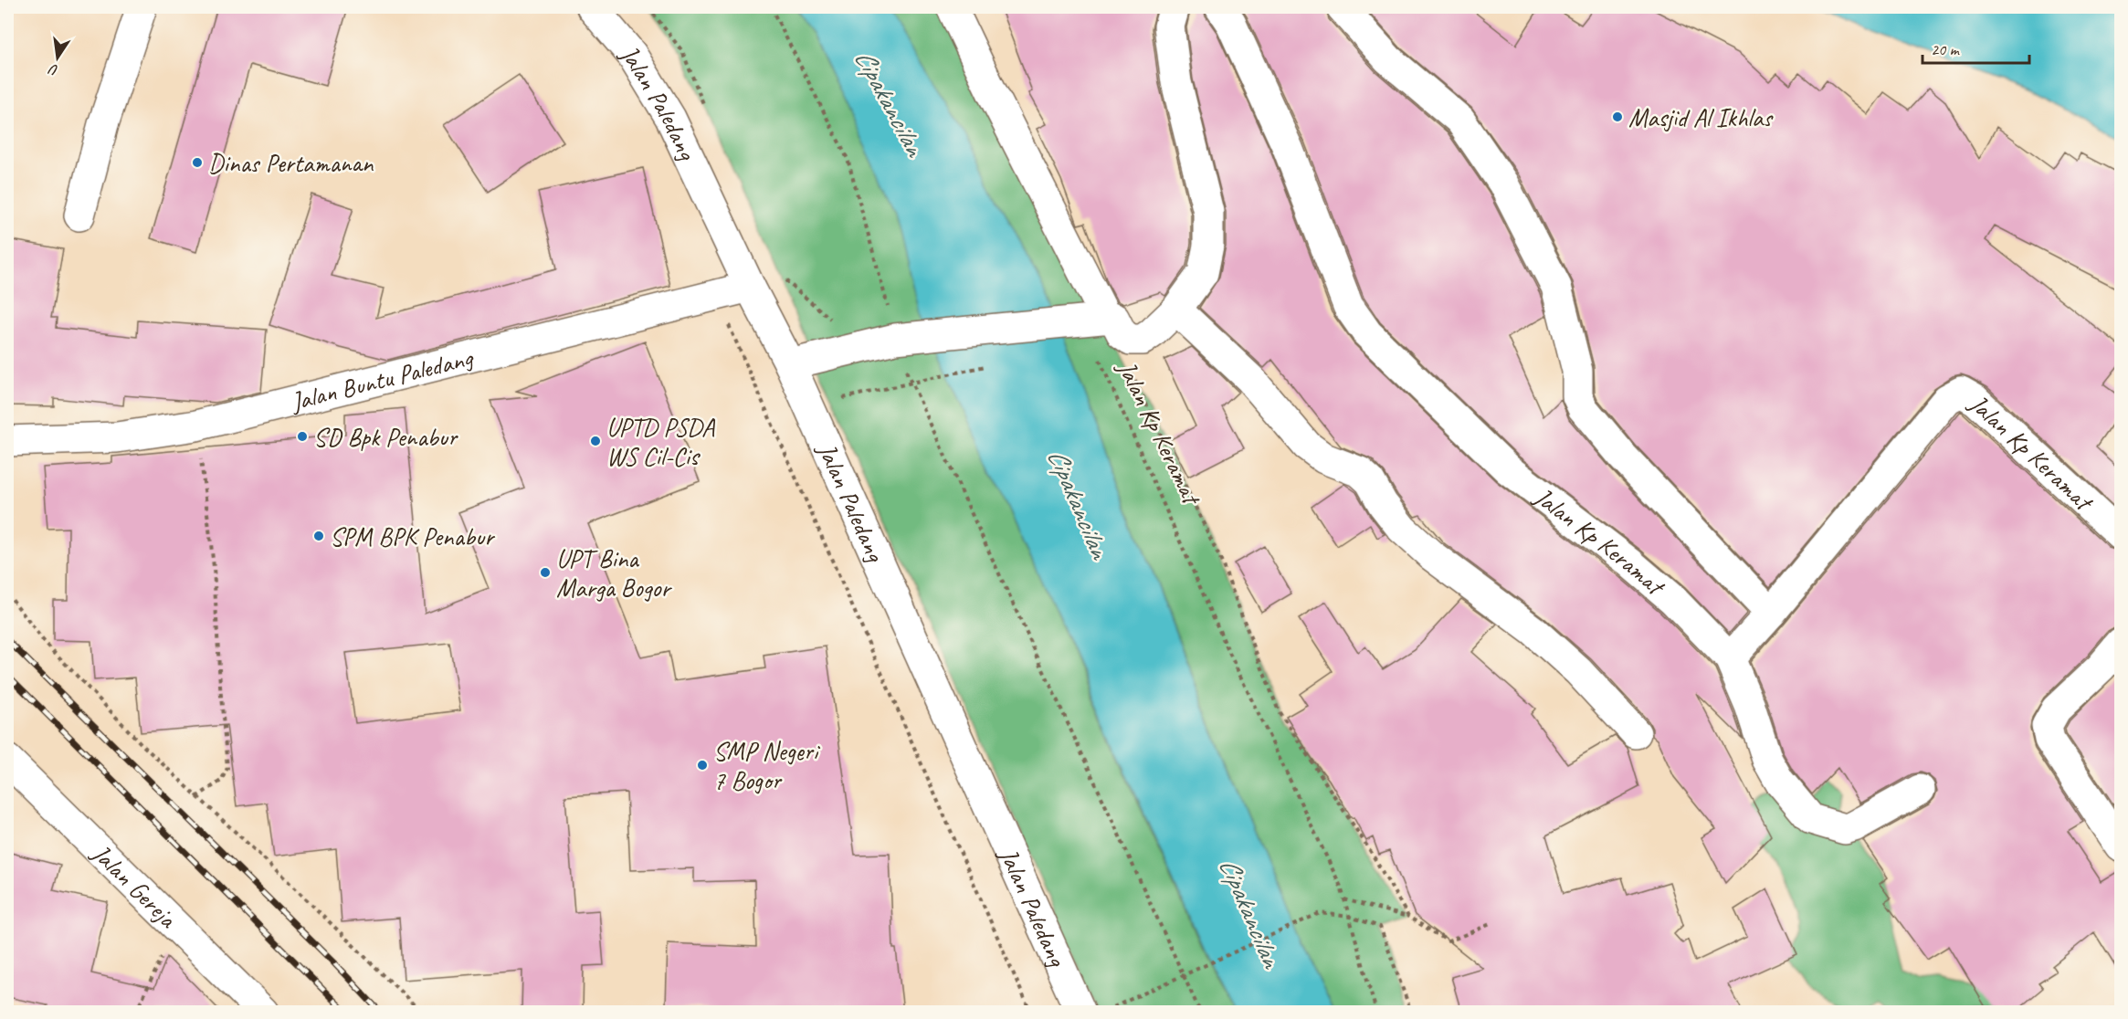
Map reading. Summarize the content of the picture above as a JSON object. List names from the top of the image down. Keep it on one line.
{"streets":{"street":["Jalan Paledang","Jalan Buntu Paledang","Jalan Kp Keramat","Jalan Gereja"]},"crossings":[["Jalan Paledang","Jalan Buntu Paledang"]],"water":["Cipakancilan"],"places":["Masjid Al Ikhlas","Dinas Pertamanan","SD Bpk Penabur","UPTD PSDA WS Cil-Cis","SPM BPK Penabur","UPT Bina Marga Bogor","SMP Negeri 7 Bogor"],"scale_bar":"20 m","north":"bottom"}
